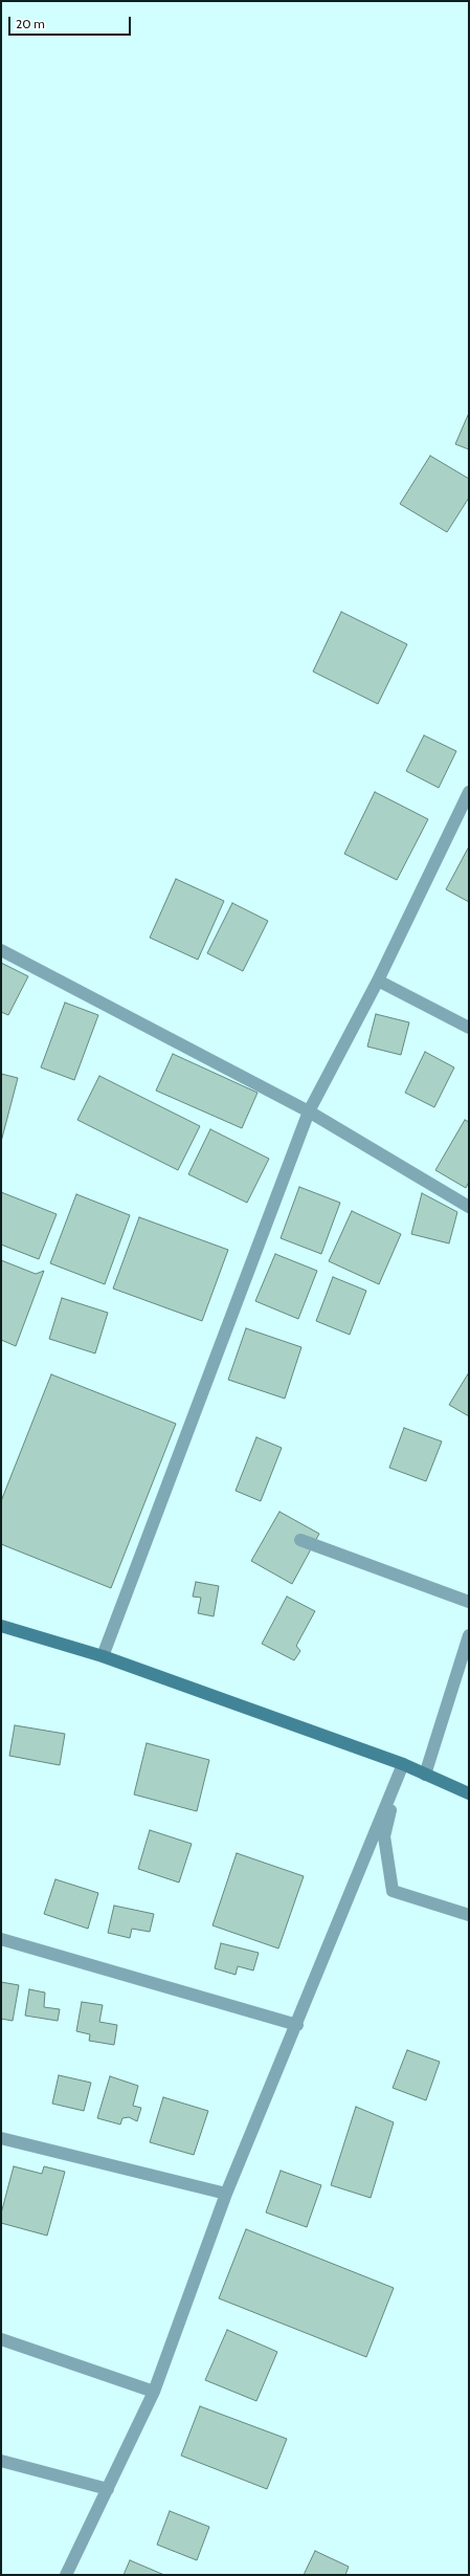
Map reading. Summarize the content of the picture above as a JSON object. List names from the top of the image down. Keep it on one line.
{"scale_bar":"20 m"}
